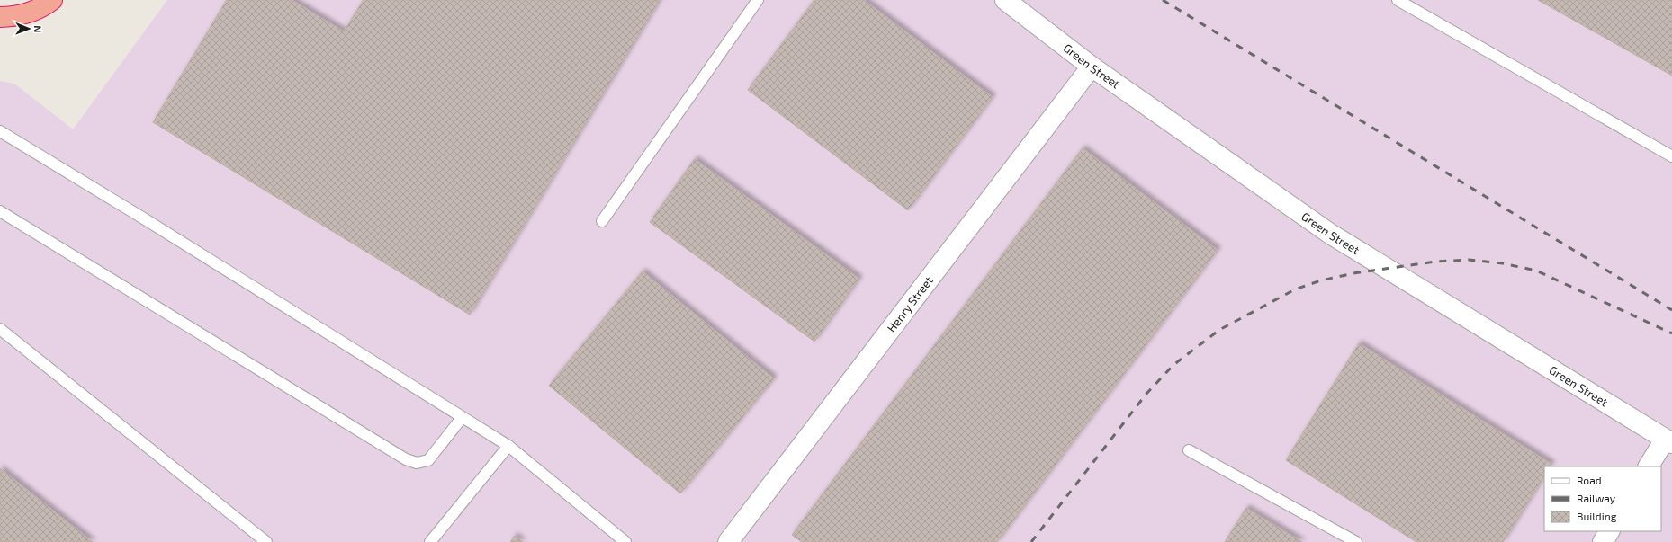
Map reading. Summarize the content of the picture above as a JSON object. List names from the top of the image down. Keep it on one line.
{"streets":{"street":["Green Street","Henry Street"]},"crossings":[["Green Street","Henry Street"]],"legend":["Road","Railway","Building"],"north":"right"}
